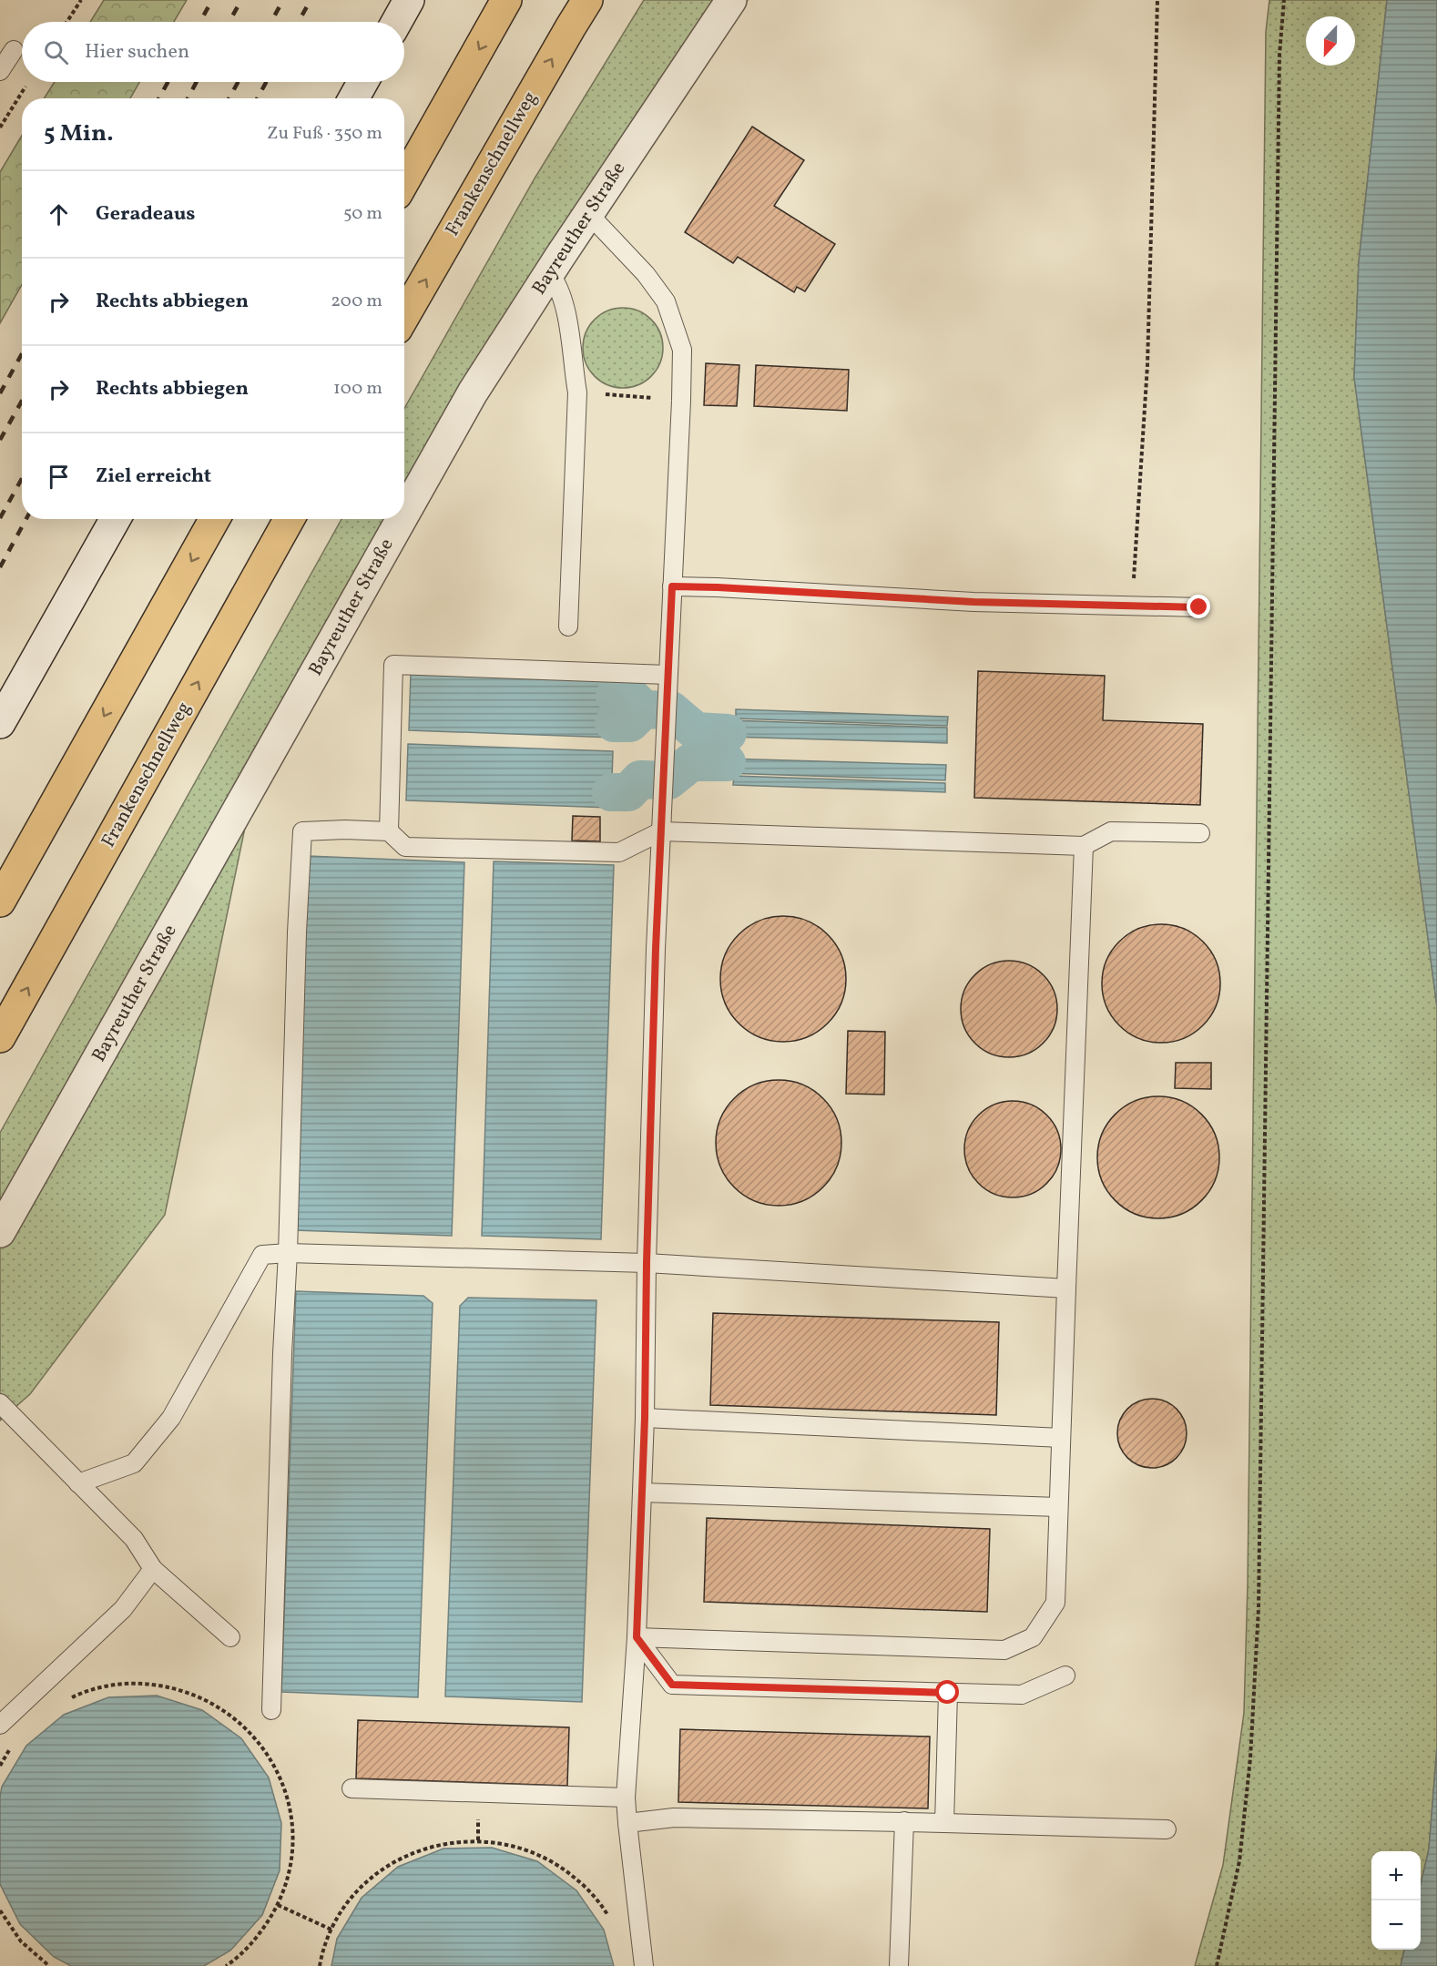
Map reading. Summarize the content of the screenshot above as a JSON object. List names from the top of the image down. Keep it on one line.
{"streets":{"highway":["Frankenschnellweg"],"street":["Bayreuther Straße"]},"north":"bottom","page":{"search":"Hier suchen","heading":["5 Min.","Zu Fuß · 350 m"],"list":[["Geradeaus","50 m"],["Rechts abbiegen","200 m"],["Rechts abbiegen","100 m"],"Ziel erreicht"],"map_buttons":["+","−"]}}
